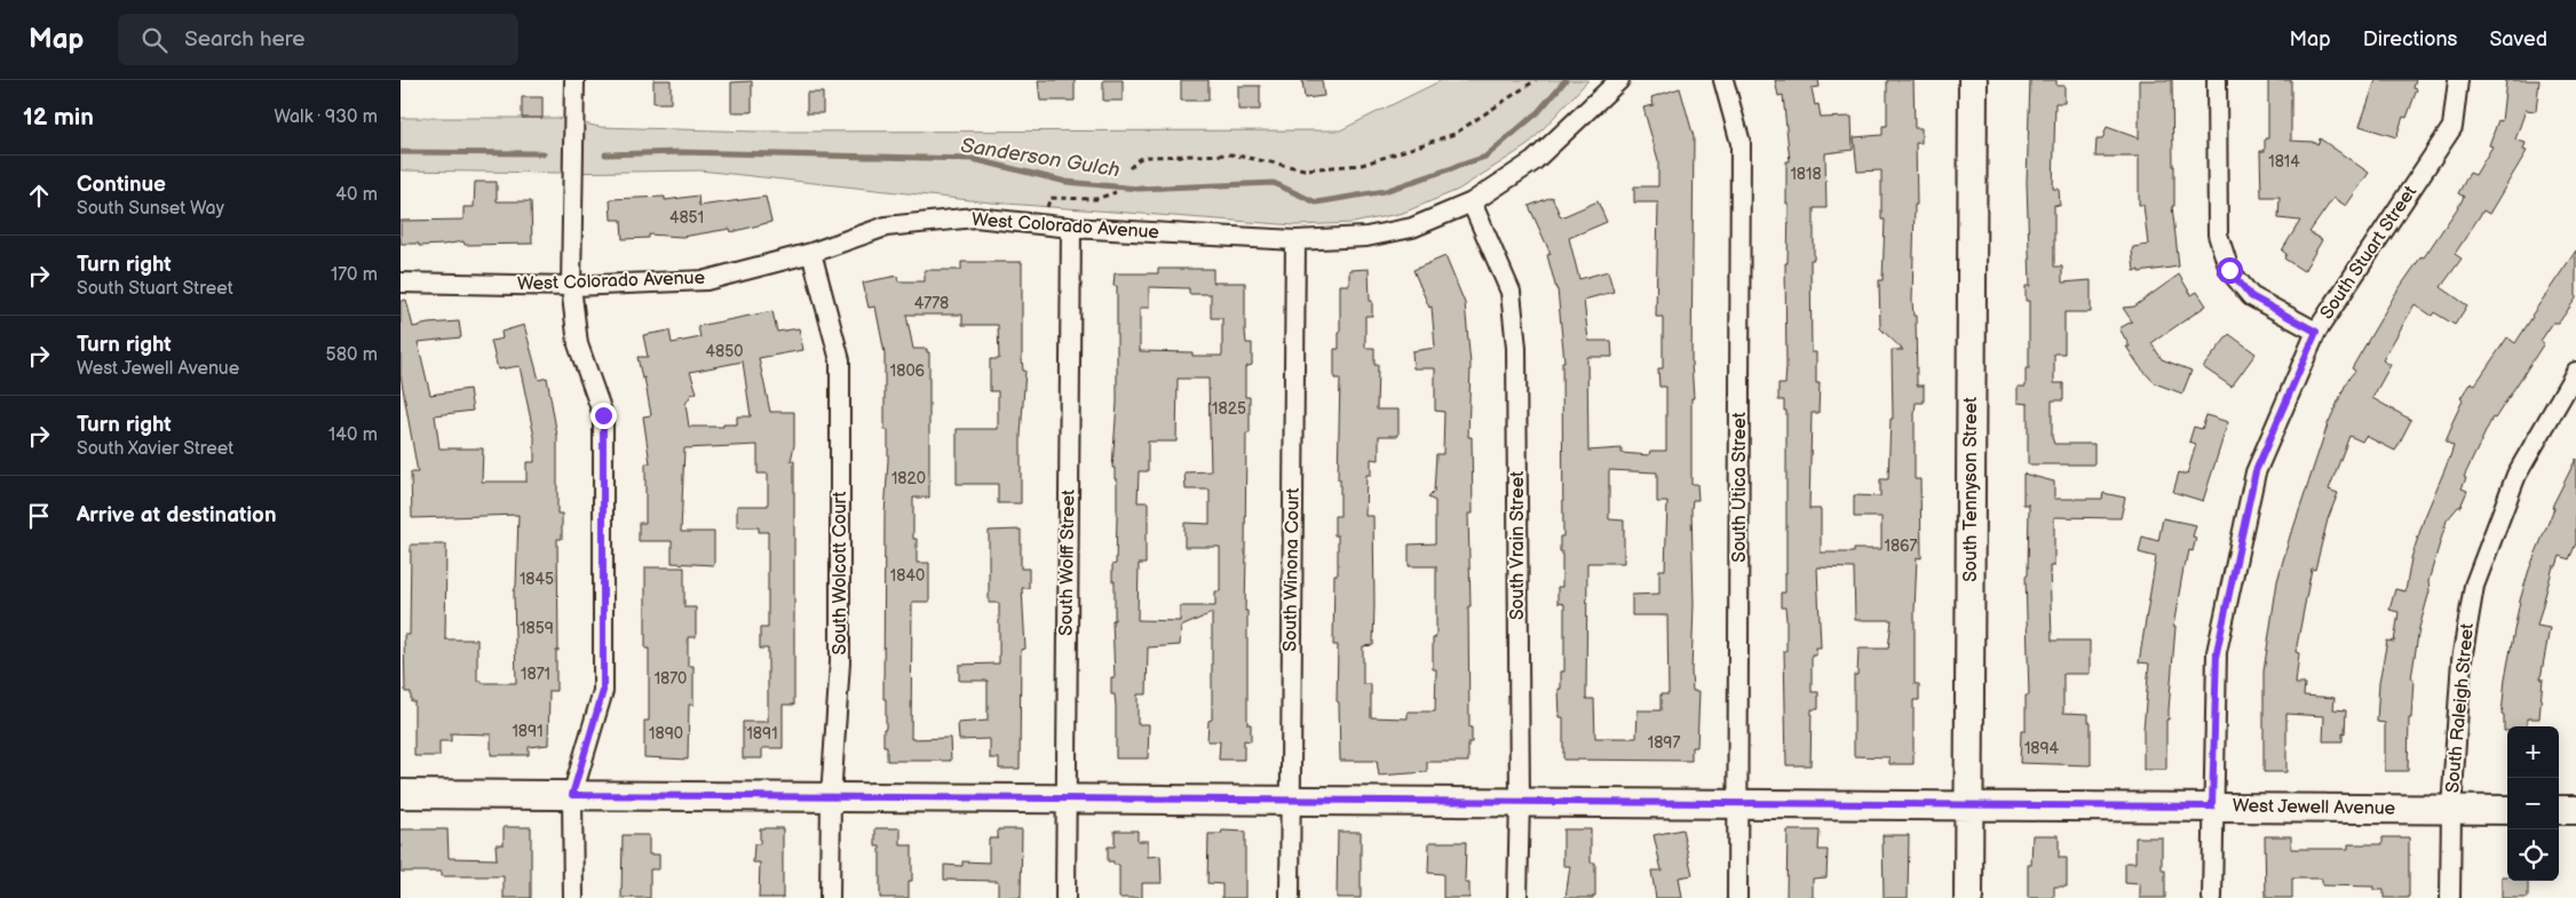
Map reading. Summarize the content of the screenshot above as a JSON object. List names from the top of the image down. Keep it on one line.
{"streets":{"main road":["South Tennyson Street","West Jewell Avenue"],"street":["West Colorado Avenue","South Stuart Street","South Utica Street","South Vrain Street","South Wolff Street","South Winona Court","South Wolcott Court","South Raleigh Street"]},"crossings":[["West Colorado Avenue","South Vrain Street"],["West Colorado Avenue","South Wolff Street"],["West Colorado Avenue","South Winona Court"],["West Colorado Avenue","South Wolcott Court"],["South Stuart Street","West Jewell Avenue"],["South Utica Street","West Jewell Avenue"],["South Tennyson Street","West Jewell Avenue"],["South Vrain Street","West Jewell Avenue"],["South Wolff Street","West Jewell Avenue"],["South Winona Court","West Jewell Avenue"],["South Wolcott Court","West Jewell Avenue"],["South Raleigh Street","West Jewell Avenue"]],"water":["Sanderson Gulch"],"house_numbers":["1814","1818","4851","4778","4850","1806","1825","1820","1867","1840","1845","1859","1871","1870","1891","1890","1891","1897","1894"],"page":{"header":"Map","search":"Search here","nav":["Map","Directions","Saved"],"heading":["12 min","Walk · 930 m"],"list":[["Continue","South Sunset Way","40 m"],["Turn right","South Stuart Street","170 m"],["Turn right","West Jewell Avenue","580 m"],["Turn right","South Xavier Street","140 m"],"Arrive at destination"],"map_buttons":["+","−"]}}
